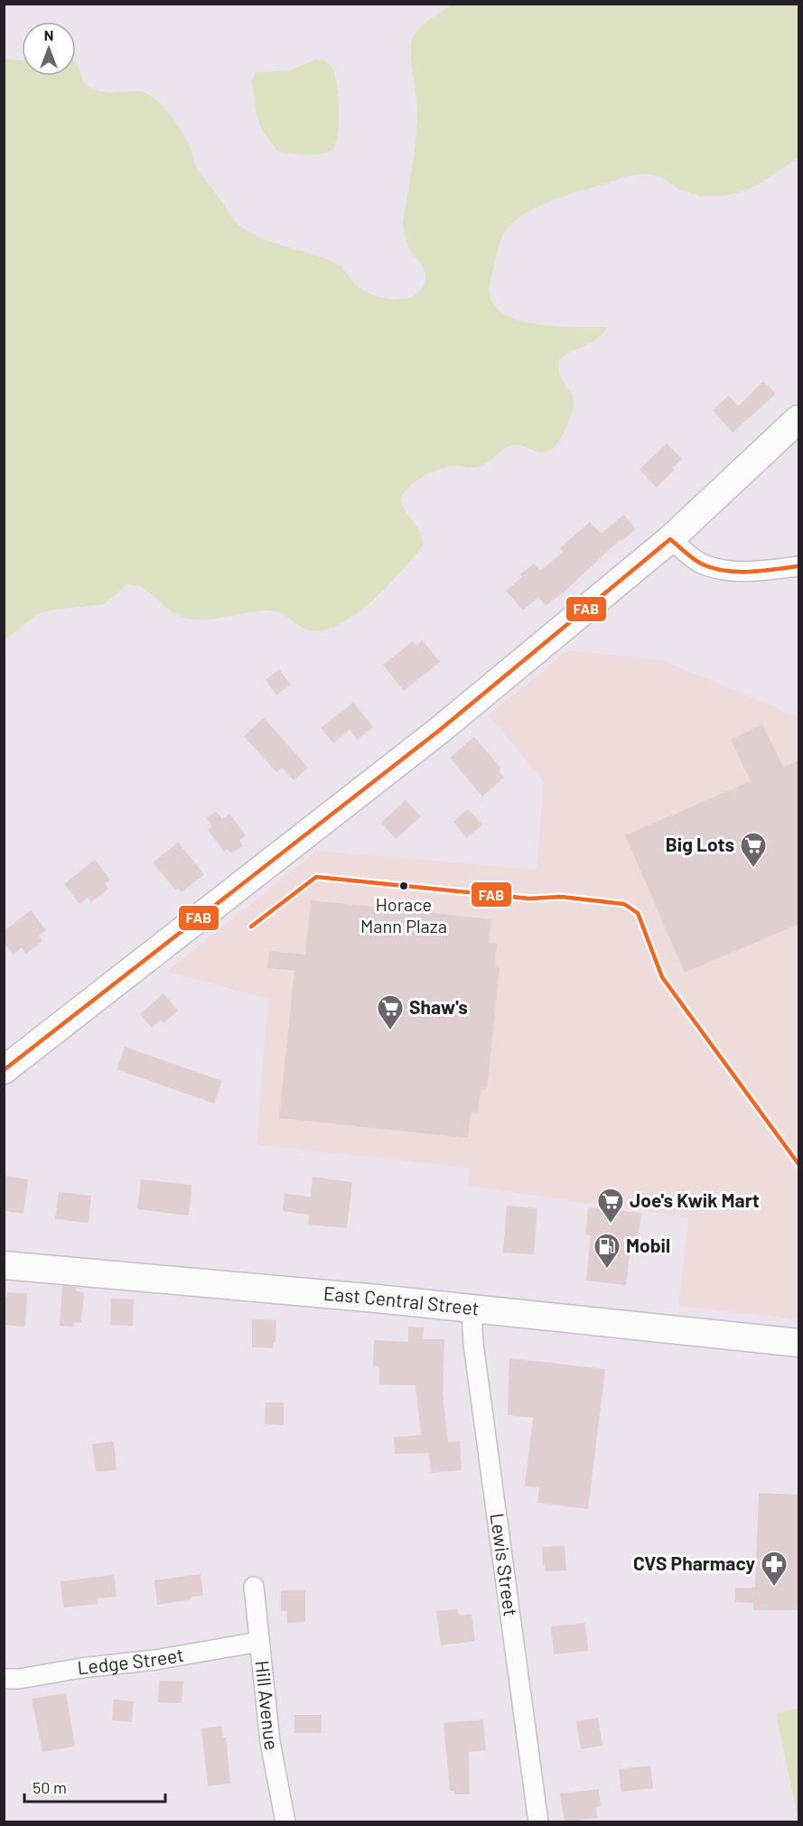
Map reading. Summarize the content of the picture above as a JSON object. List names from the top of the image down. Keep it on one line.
{"streets":{"main road":["East Central Street"],"street":["Lewis Street","Ledge Street","Hill Avenue"]},"crossings":[["East Central Street","Lewis Street"],["Ledge Street","Hill Avenue"]],"places":{"supermarket":["Big Lots","Shaw's","Joe's Kwik Mart"],"other":["Horace Mann Plaza"],"fuel station":["Mobil"],"pharmacy":["CVS Pharmacy"]},"lines":["transit line FAB"],"scale_bar":"50 m","north":"top"}
